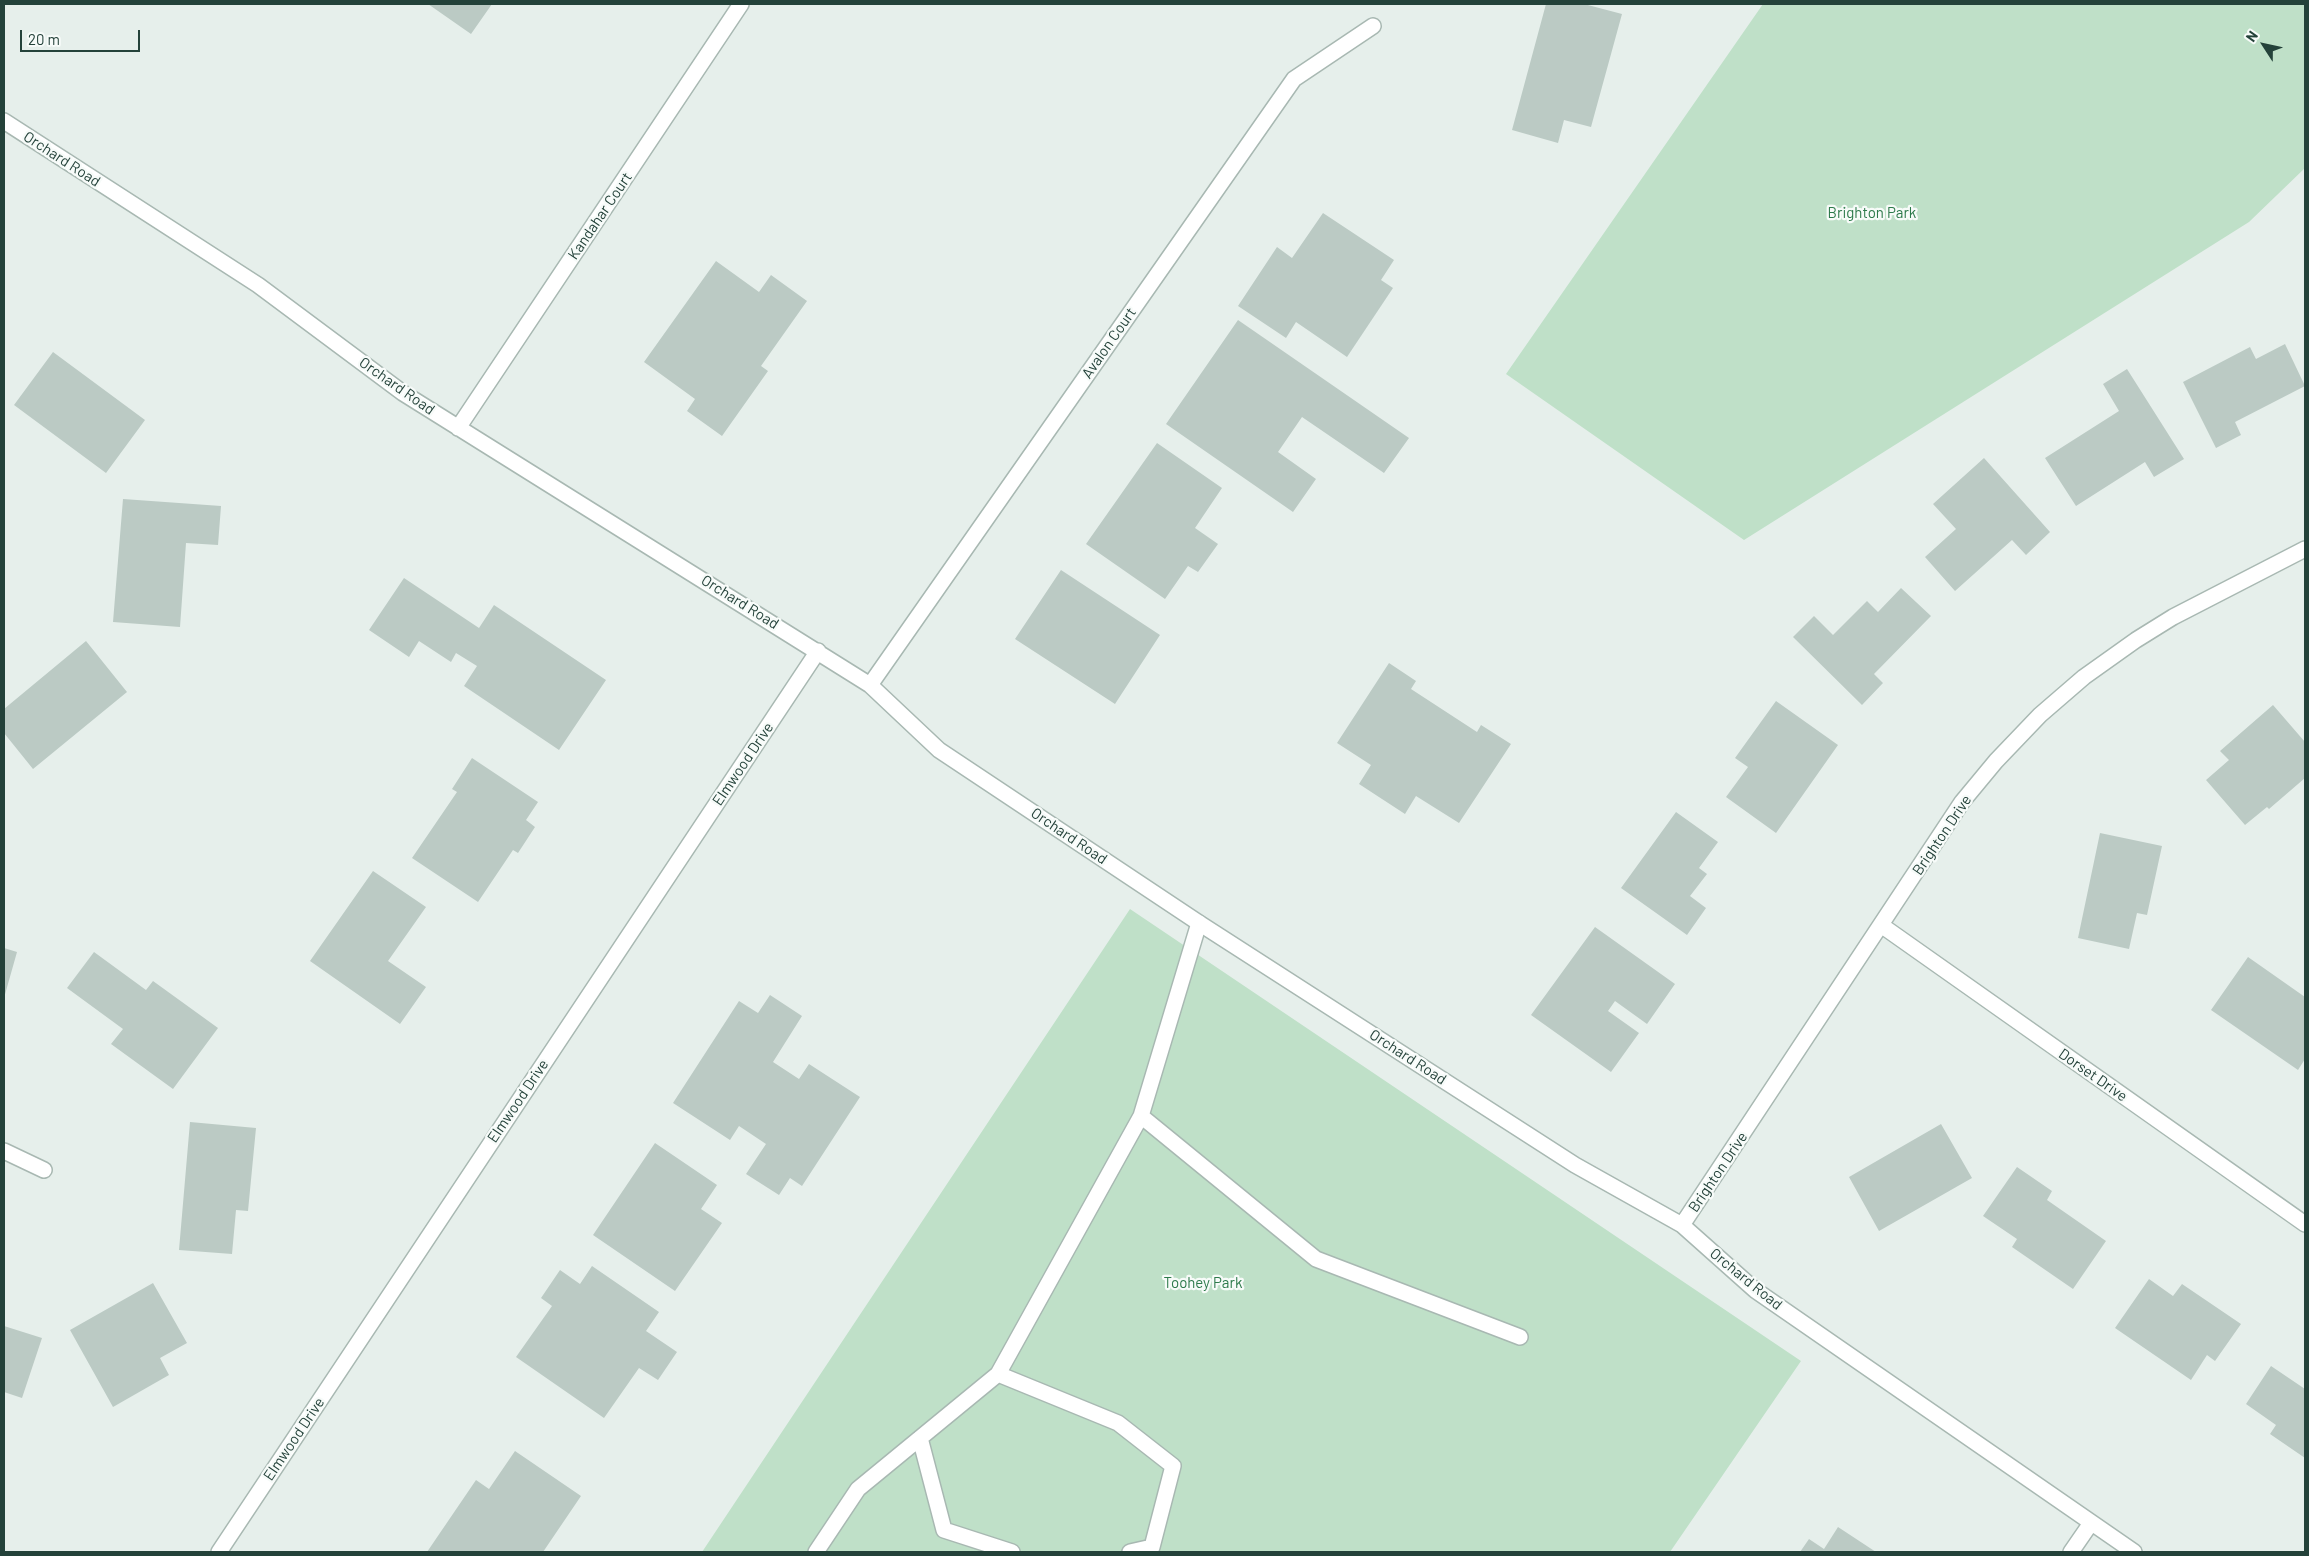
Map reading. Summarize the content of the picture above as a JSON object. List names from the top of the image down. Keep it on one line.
{"streets":{"street":["Orchard Road","Kandahar Court","Avalon Court","Elmwood Drive","Brighton Drive","Dorset Drive"]},"crossings":[["Orchard Road","Kandahar Court"],["Orchard Road","Avalon Court"],["Orchard Road","Elmwood Drive"],["Orchard Road","Brighton Drive"],["Brighton Drive","Dorset Drive"]],"parks":["Brighton Park","Toohey Park"],"scale_bar":"20 m","north":"top left"}
